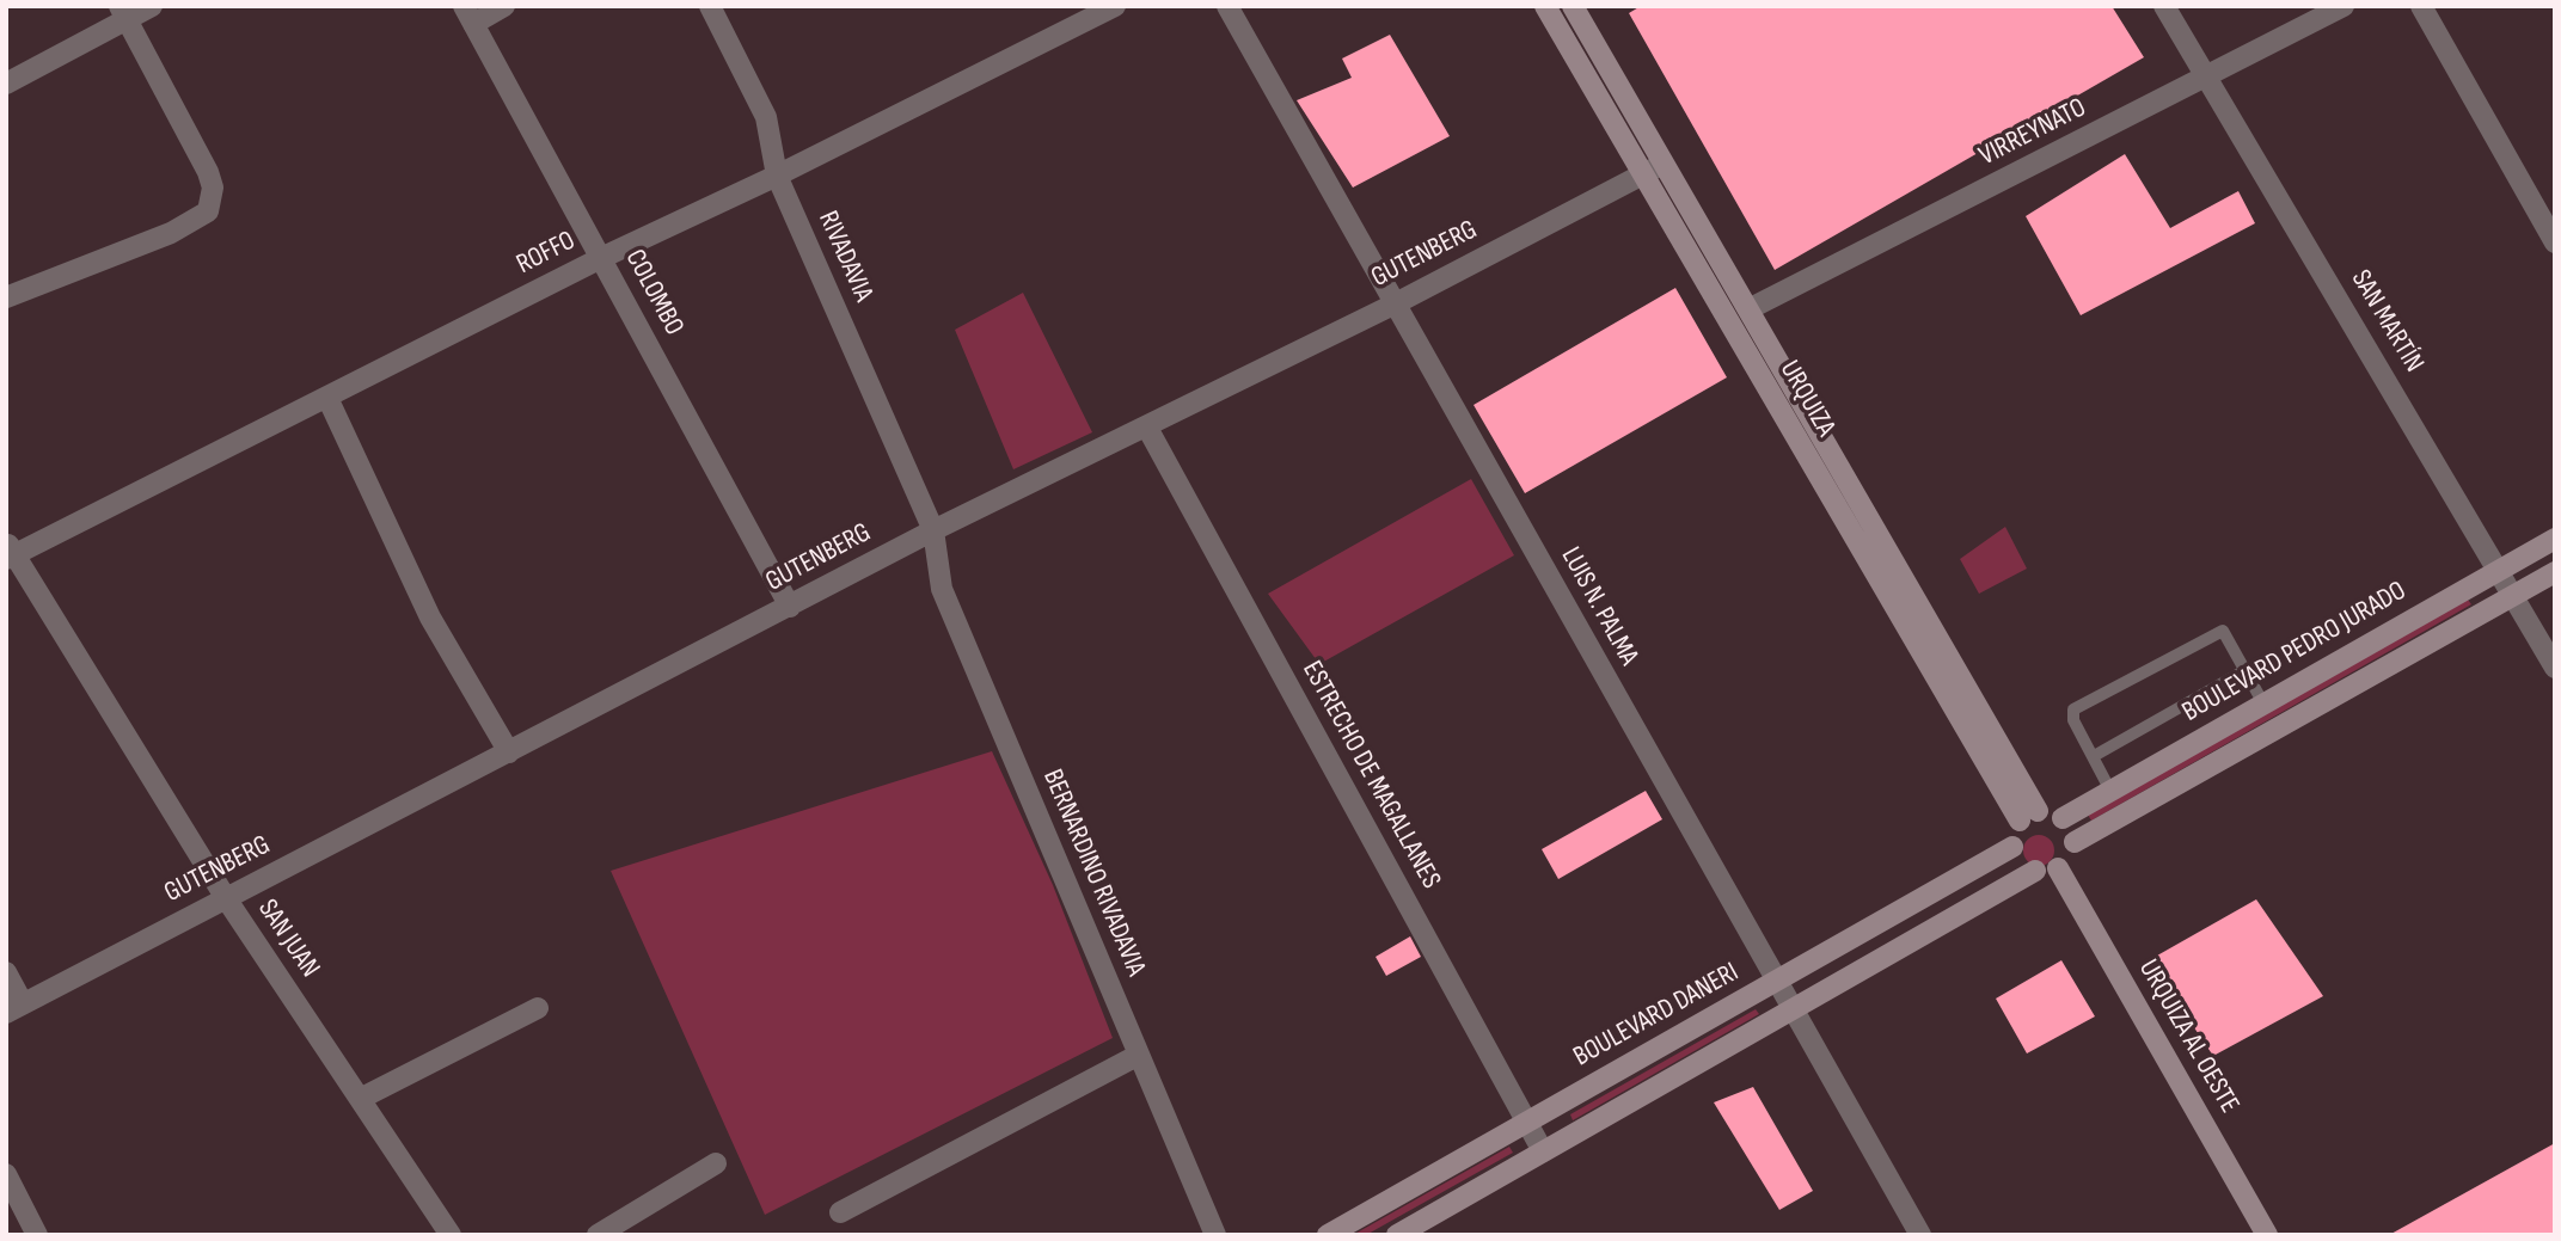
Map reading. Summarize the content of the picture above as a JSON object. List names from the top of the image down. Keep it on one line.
{"streets":{"main road":["URQUIZA","BOULEVARD PEDRO JURADO","BOULEVARD DANERI","URQUIZA AL OESTE"],"street":["VIRREYNATO","ROFFO","GUTENBERG","RIVADAVIA","COLOMBO","SAN MARTÍN","LUIS N. PALMA","ESTRECHO DE MAGALLANES","BERNARDINO RIVADAVIA","SAN JUAN"]},"crossings":[["VIRREYNATO","SAN MARTÍN"],["VIRREYNATO","URQUIZA"],["ROFFO","RIVADAVIA"],["ROFFO","COLOMBO"],["ROFFO","SAN JUAN"],["GUTENBERG","RIVADAVIA"],["GUTENBERG","COLOMBO"],["GUTENBERG","URQUIZA"],["GUTENBERG","LUIS N. PALMA"],["GUTENBERG","ESTRECHO DE MAGALLANES"],["GUTENBERG","BERNARDINO RIVADAVIA"],["GUTENBERG","SAN JUAN"],["RIVADAVIA","BERNARDINO RIVADAVIA"],["SAN MARTÍN","BOULEVARD PEDRO JURADO"],["URQUIZA","BOULEVARD PEDRO JURADO"],["URQUIZA","BOULEVARD DANERI"],["URQUIZA","URQUIZA AL OESTE"],["LUIS N. PALMA","BOULEVARD DANERI"],["BOULEVARD PEDRO JURADO","BOULEVARD DANERI"],["BOULEVARD PEDRO JURADO","URQUIZA AL OESTE"],["ESTRECHO DE MAGALLANES","BOULEVARD DANERI"],["BOULEVARD DANERI","URQUIZA AL OESTE"]]}
